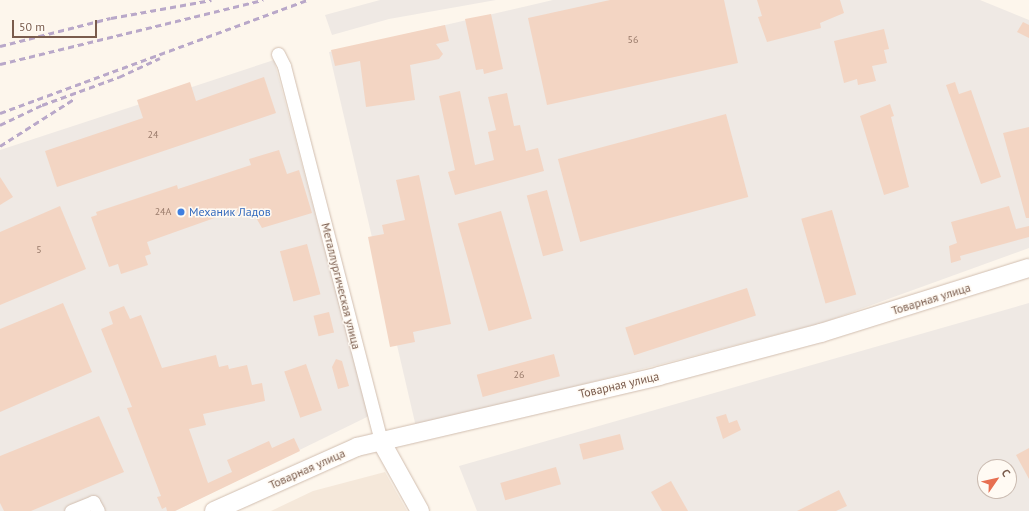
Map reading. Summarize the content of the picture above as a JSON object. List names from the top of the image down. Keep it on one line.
{"streets":{"street":["Металлургическая улица","Товарная улица"]},"crossings":[["Металлургическая улица","Товарная улица"]],"places":["Механик Ладов"],"house_numbers":["56","24","24А","5","26"],"scale_bar":"50 m","north":"top right"}
